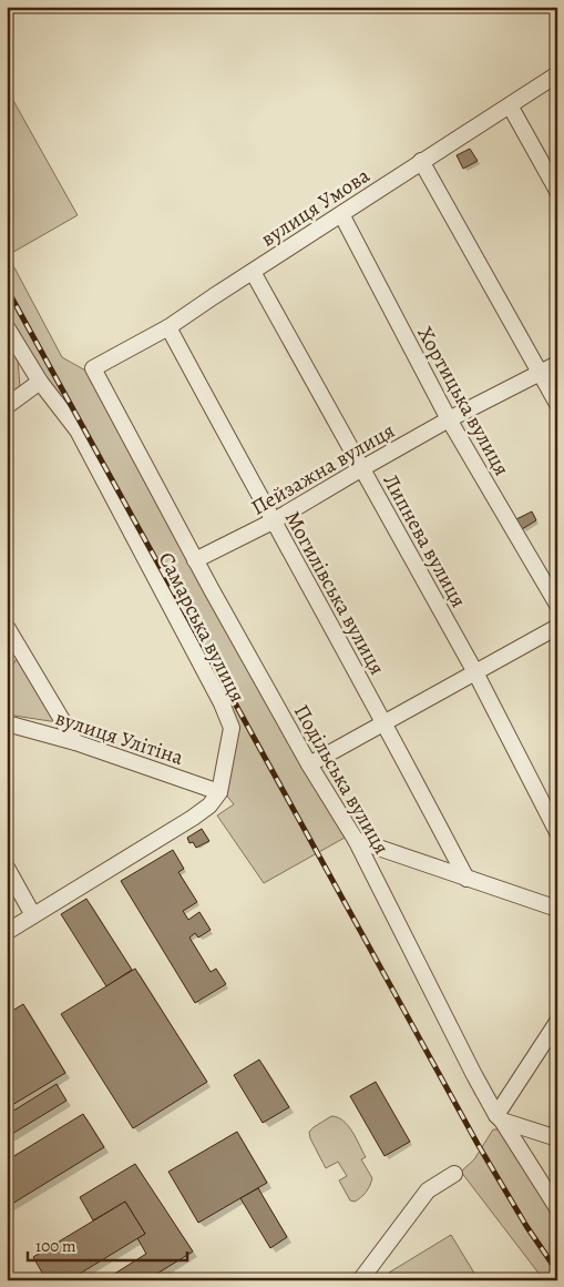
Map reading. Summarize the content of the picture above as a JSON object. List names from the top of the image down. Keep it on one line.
{"streets":{"street":["вулиця Умова","Хортицька вулиця","Пейзажна вулиця","Липнева вулиця","Могилівська вулиця","Самарська вулиця","вулиця Улітіна","Подільська вулиця"]},"crossings":[["вулиця Умова","Хортицька вулиця"],["вулиця Умова","Липнева вулиця"],["вулиця Умова","Могилівська вулиця"],["вулиця Умова","Подільська вулиця"],["Хортицька вулиця","Пейзажна вулиця"],["Пейзажна вулиця","Липнева вулиця"],["Пейзажна вулиця","Могилівська вулиця"],["Пейзажна вулиця","Подільська вулиця"],["Самарська вулиця","вулиця Улітіна"]],"scale_bar":"100 m"}
